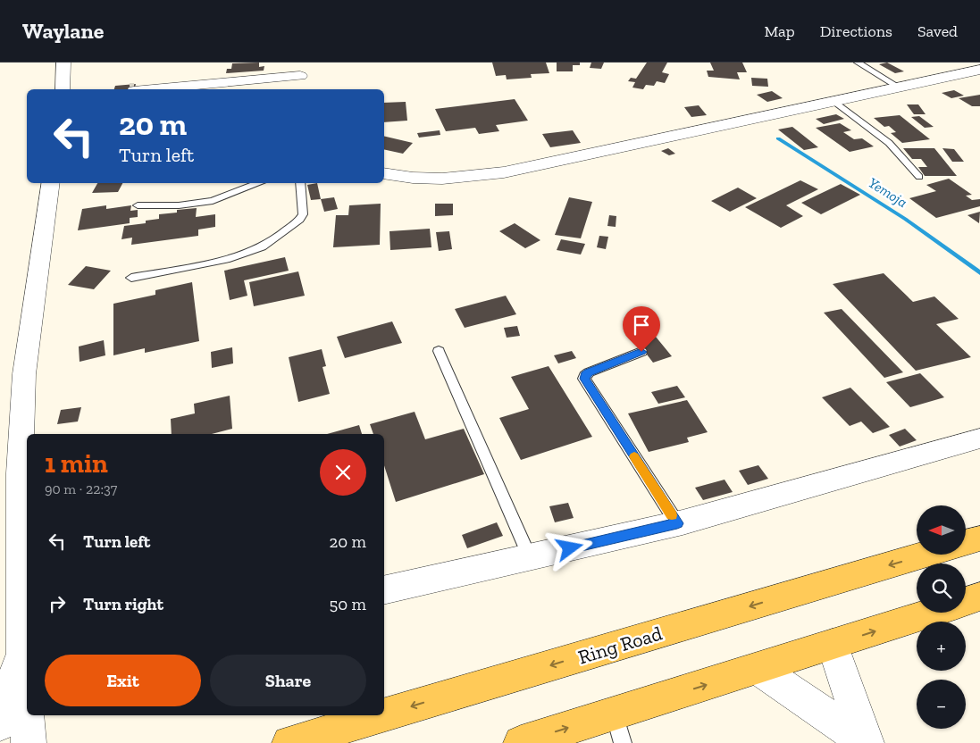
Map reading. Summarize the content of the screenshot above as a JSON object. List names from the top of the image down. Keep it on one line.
{"streets":{"main road":["Ring Road"]},"water":["Yemoja"],"north":"left","page":{"header":"Waylane","nav":["Map","Directions","Saved"],"turn":["20 m","Turn left"],"heading":["1 min","90 m · 22:37"],"map_buttons":["+","−"],"list":[{"name":"Turn left","value":"20 m"},{"name":"Turn right","value":"50 m"}],"buttons":["Exit","Share"]}}
